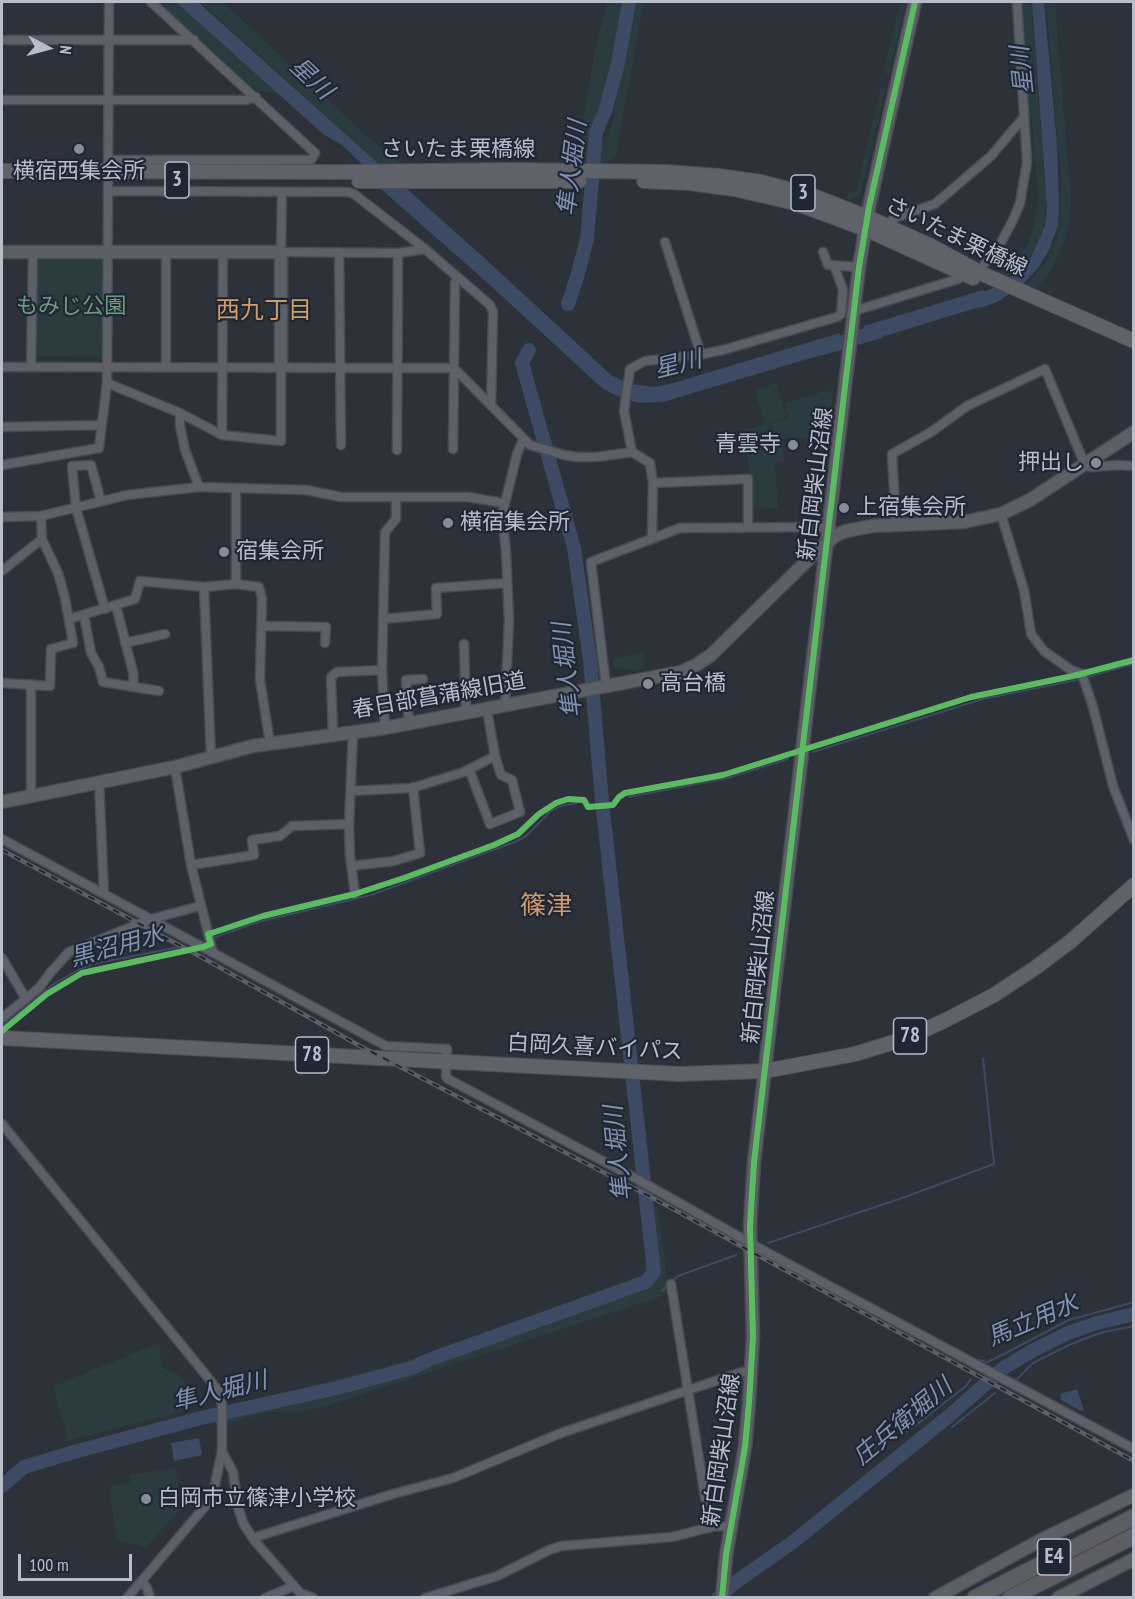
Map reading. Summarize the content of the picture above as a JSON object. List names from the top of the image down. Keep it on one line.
{"streets":{"highway":["E4"],"main road":["さいたま栗橋線","3","78","白岡久喜バイパス"],"street":["新白岡柴山沼線","春日部菖蒲線旧道"]},"crossings":[["新白岡柴山沼線","春日部菖蒲線旧道"],["新白岡柴山沼線","白岡久喜バイパス"]],"districts":["西九丁目","篠津"],"water":["星川","隼人堀川","黒沼用水","馬立用水","庄兵衛堀川"],"parks":["もみじ公園"],"places":["横宿西集会所","青雲寺","押出し","上宿集会所","横宿集会所","宿集会所","高台橋","白岡市立篠津小学校"],"scale_bar":"100 m","north":"right"}
